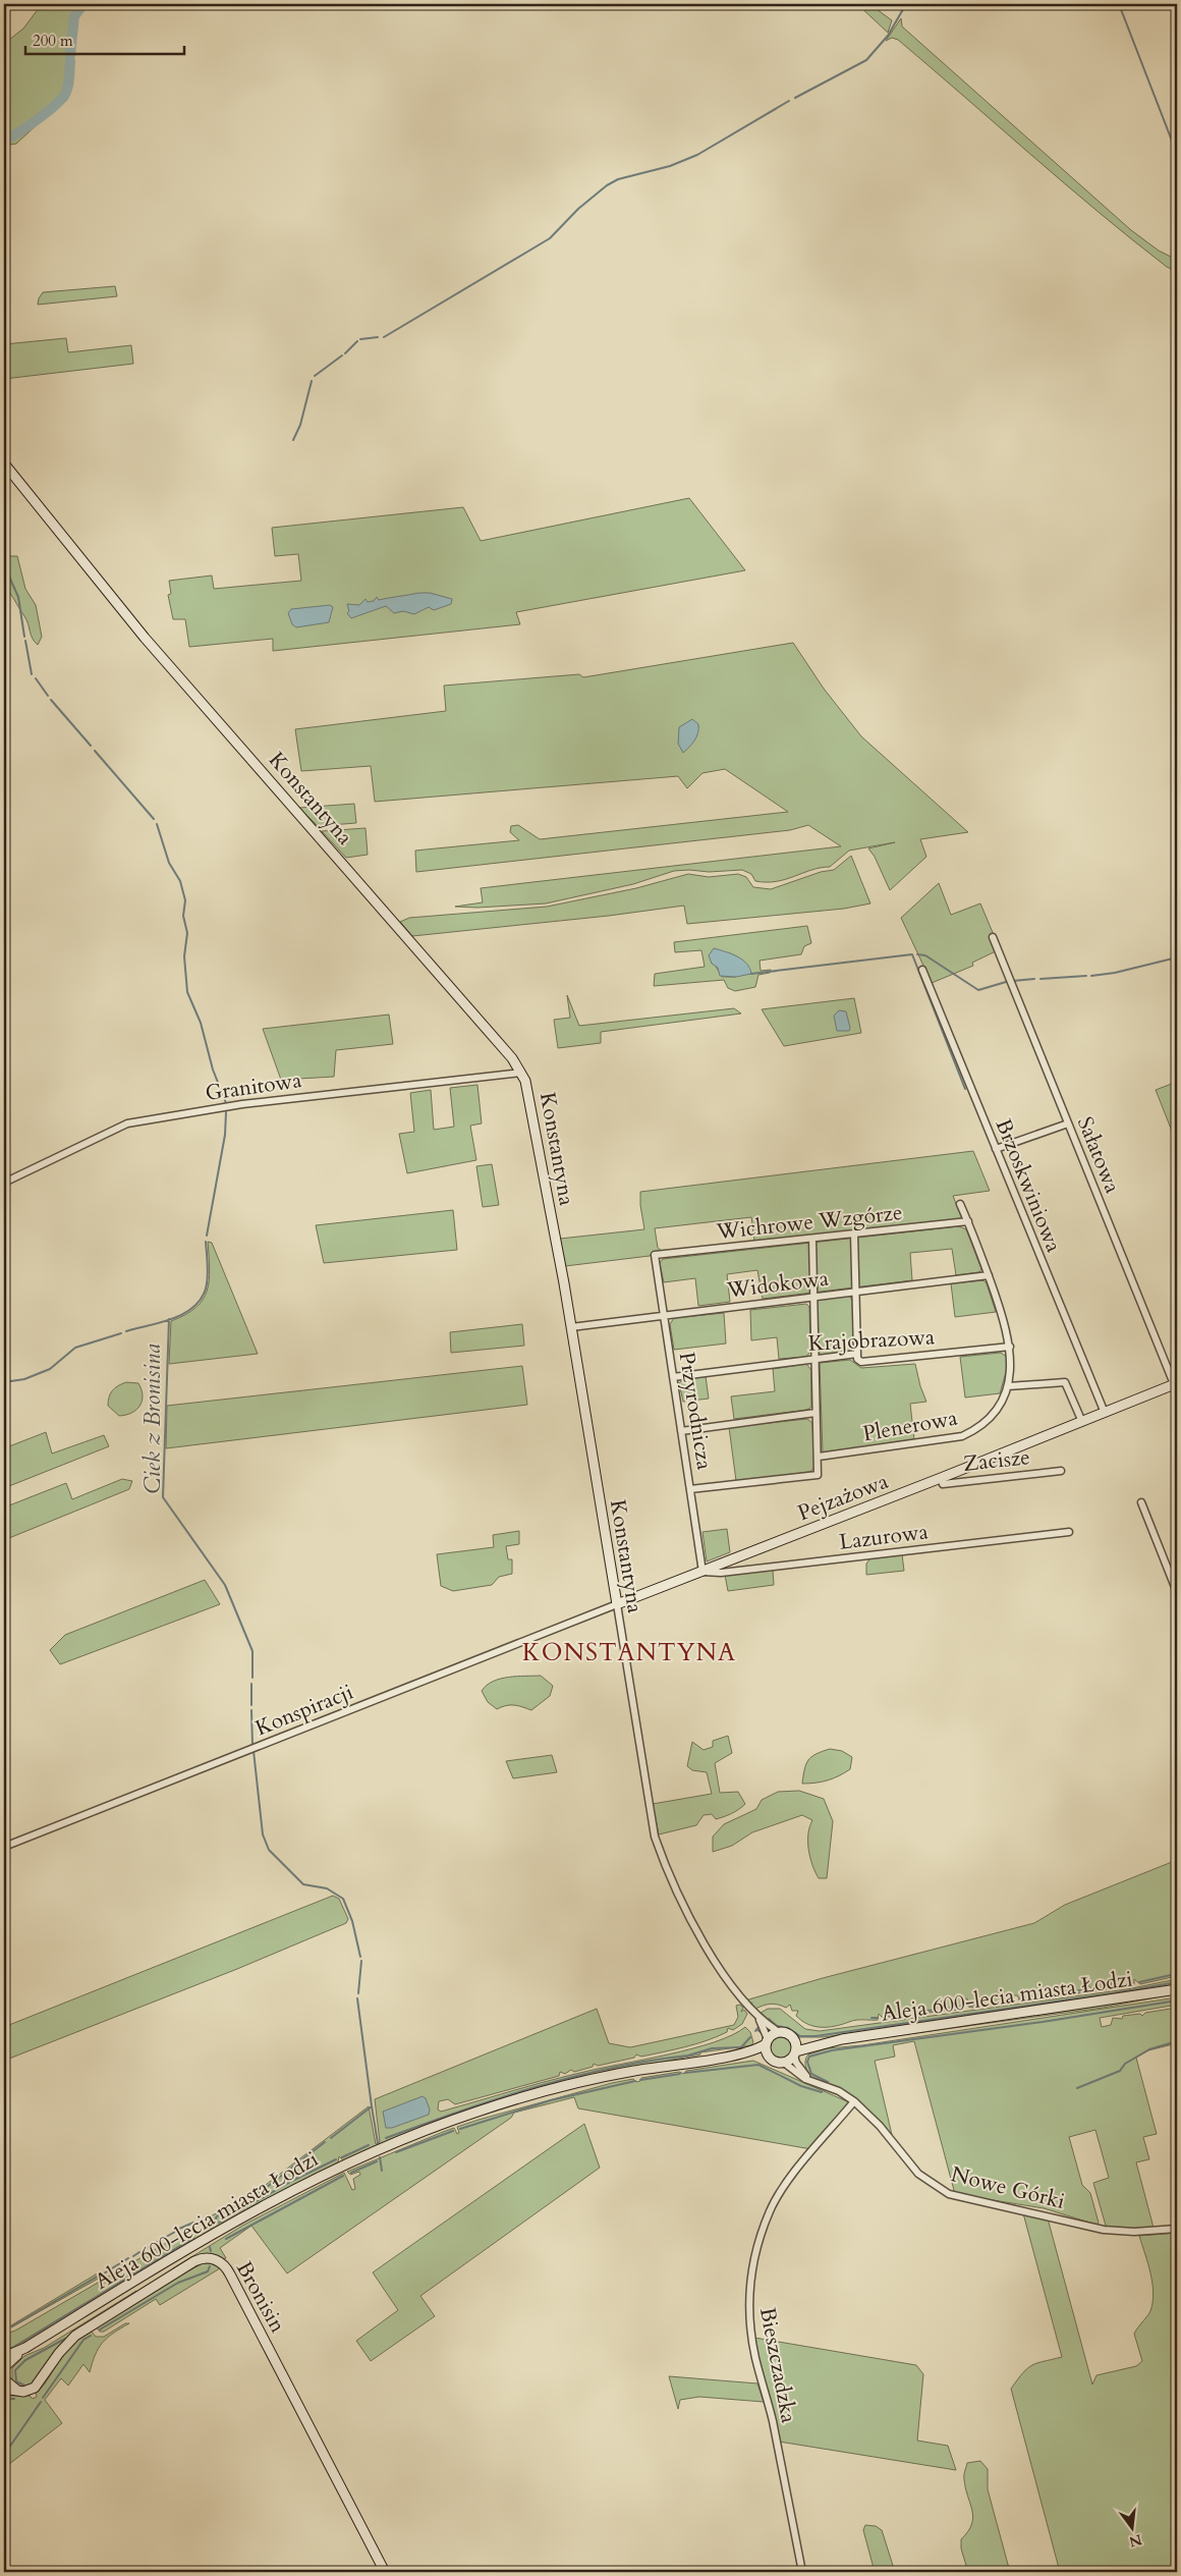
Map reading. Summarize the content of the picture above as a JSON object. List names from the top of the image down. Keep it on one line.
{"streets":{"street":["Konstantyna","Granitowa","Sałatowa","Brzoskwiniowa","Wichrowe Wzgórze","Widokowa","Krajobrazowa","Przyrodnicza","Plenerowa","Zacisze","Pejzażowa","Lazurowa","Konspiracji","Aleja 600-lecia miasta Łodzi","Nowe Górki","Bronisin","Bieszczadzka"]},"crossings":[["Konstantyna","Granitowa"],["Konstantyna","Widokowa"],["Konstantyna","Pejzażowa"],["Konstantyna","Konspiracji"],["Sałatowa","Pejzażowa"],["Brzoskwiniowa","Pejzażowa"],["Wichrowe Wzgórze","Przyrodnicza"],["Wichrowe Wzgórze","Plenerowa"],["Widokowa","Przyrodnicza"],["Widokowa","Plenerowa"],["Krajobrazowa","Przyrodnicza"],["Krajobrazowa","Plenerowa"],["Przyrodnicza","Pejzażowa"],["Przyrodnicza","Lazurowa"],["Zacisze","Pejzażowa"],["Pejzażowa","Lazurowa"],["Pejzażowa","Konspiracji"],["Aleja 600-lecia miasta Łodzi","Nowe Górki"],["Nowe Górki","Bieszczadzka"]],"districts":["KONSTANTYNA"],"water":["Ciek z Bronisina"],"scale_bar":"200 m","north":"bottom"}
